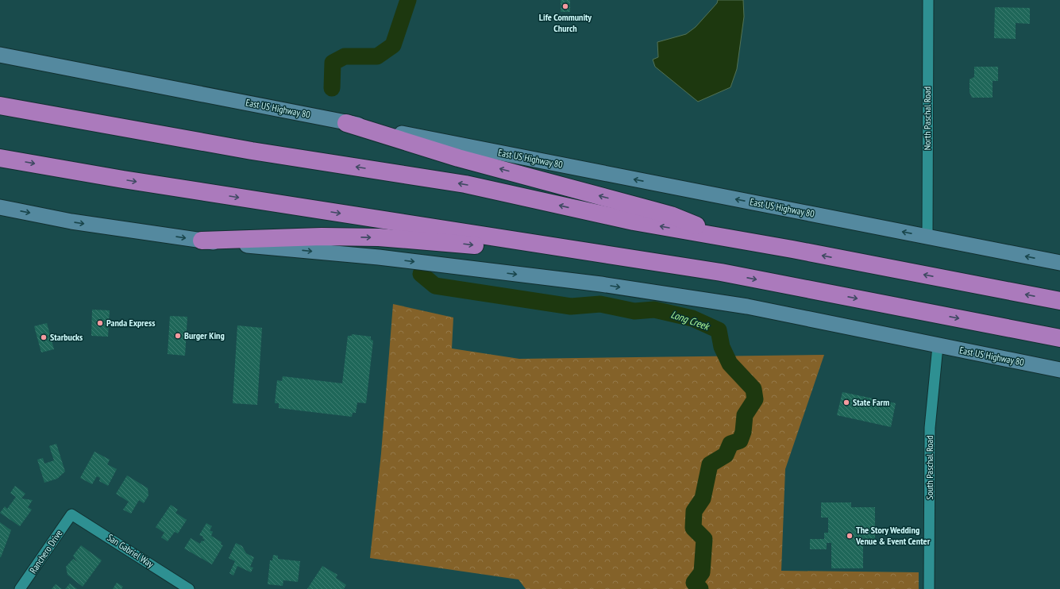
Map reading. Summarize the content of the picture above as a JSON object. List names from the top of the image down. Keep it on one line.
{"streets":{"main road":["East US Highway 80"],"street":["North Paschal Road","South Paschal Road","San Gabriel Way","Ranchero Drive"]},"crossings":[["East US Highway 80","North Paschal Road"],["East US Highway 80","South Paschal Road"],["San Gabriel Way","Ranchero Drive"]],"water":["Long Creek"],"places":["Life Community Church","Panda Express","Burger King","Starbucks","State Farm","The Story Wedding Venue & Event Center"]}
